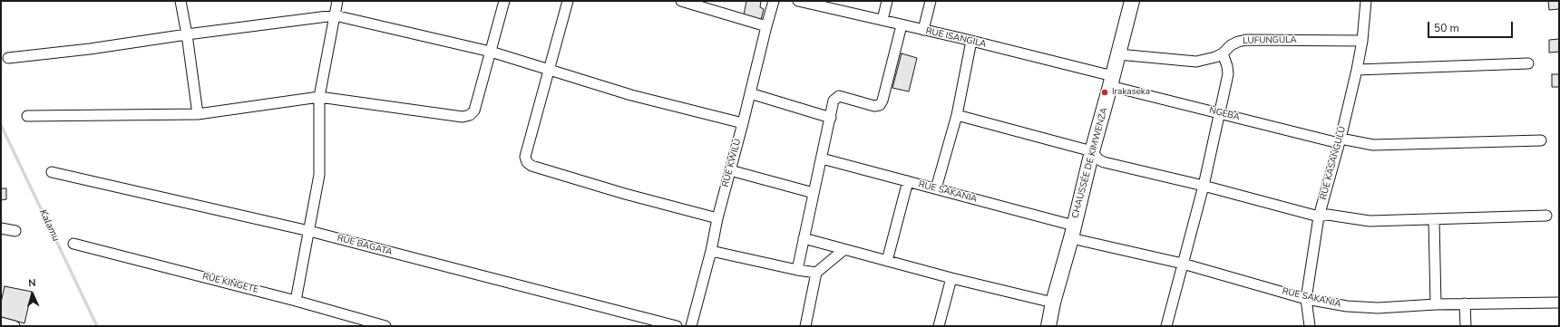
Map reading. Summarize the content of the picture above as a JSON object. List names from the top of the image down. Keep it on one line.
{"streets":{"street":["RUE ISANGILA","LUFUNGULA","NGEBA","RUE KWILU","CHAUSSÉE DE KIMWENZA","RUE KASANGULU","RUE SAKANIA","RUE BAGATA","RUE KINGETE"]},"crossings":[["RUE ISANGILA","NGEBA"],["RUE ISANGILA","CHAUSSÉE DE KIMWENZA"],["LUFUNGULA","CHAUSSÉE DE KIMWENZA"],["LUFUNGULA","RUE KASANGULU"],["NGEBA","CHAUSSÉE DE KIMWENZA"],["NGEBA","RUE KASANGULU"],["CHAUSSÉE DE KIMWENZA","RUE SAKANIA"],["RUE KASANGULU","RUE SAKANIA"]],"water":["Kalamu"],"places":["Irakaseka"],"scale_bar":"50 m","north":"top"}
